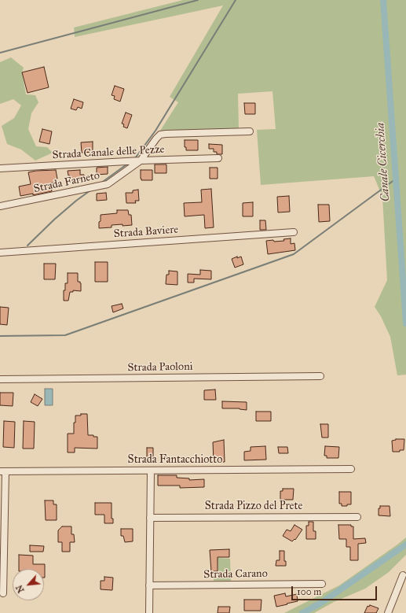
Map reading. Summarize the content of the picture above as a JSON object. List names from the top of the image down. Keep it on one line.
{"streets":{"street":["Strada Canale delle Pezze","Strada Farneto","Strada Baviere","Strada Paoloni","Strada Fantacchiotto","Strada Pizzo del Prete","Strada Carano"]},"crossings":[["Strada Canale delle Pezze","Strada Farneto"]],"water":["Canale Cicerchia"],"scale_bar":"100 m","north":"bottom left"}
